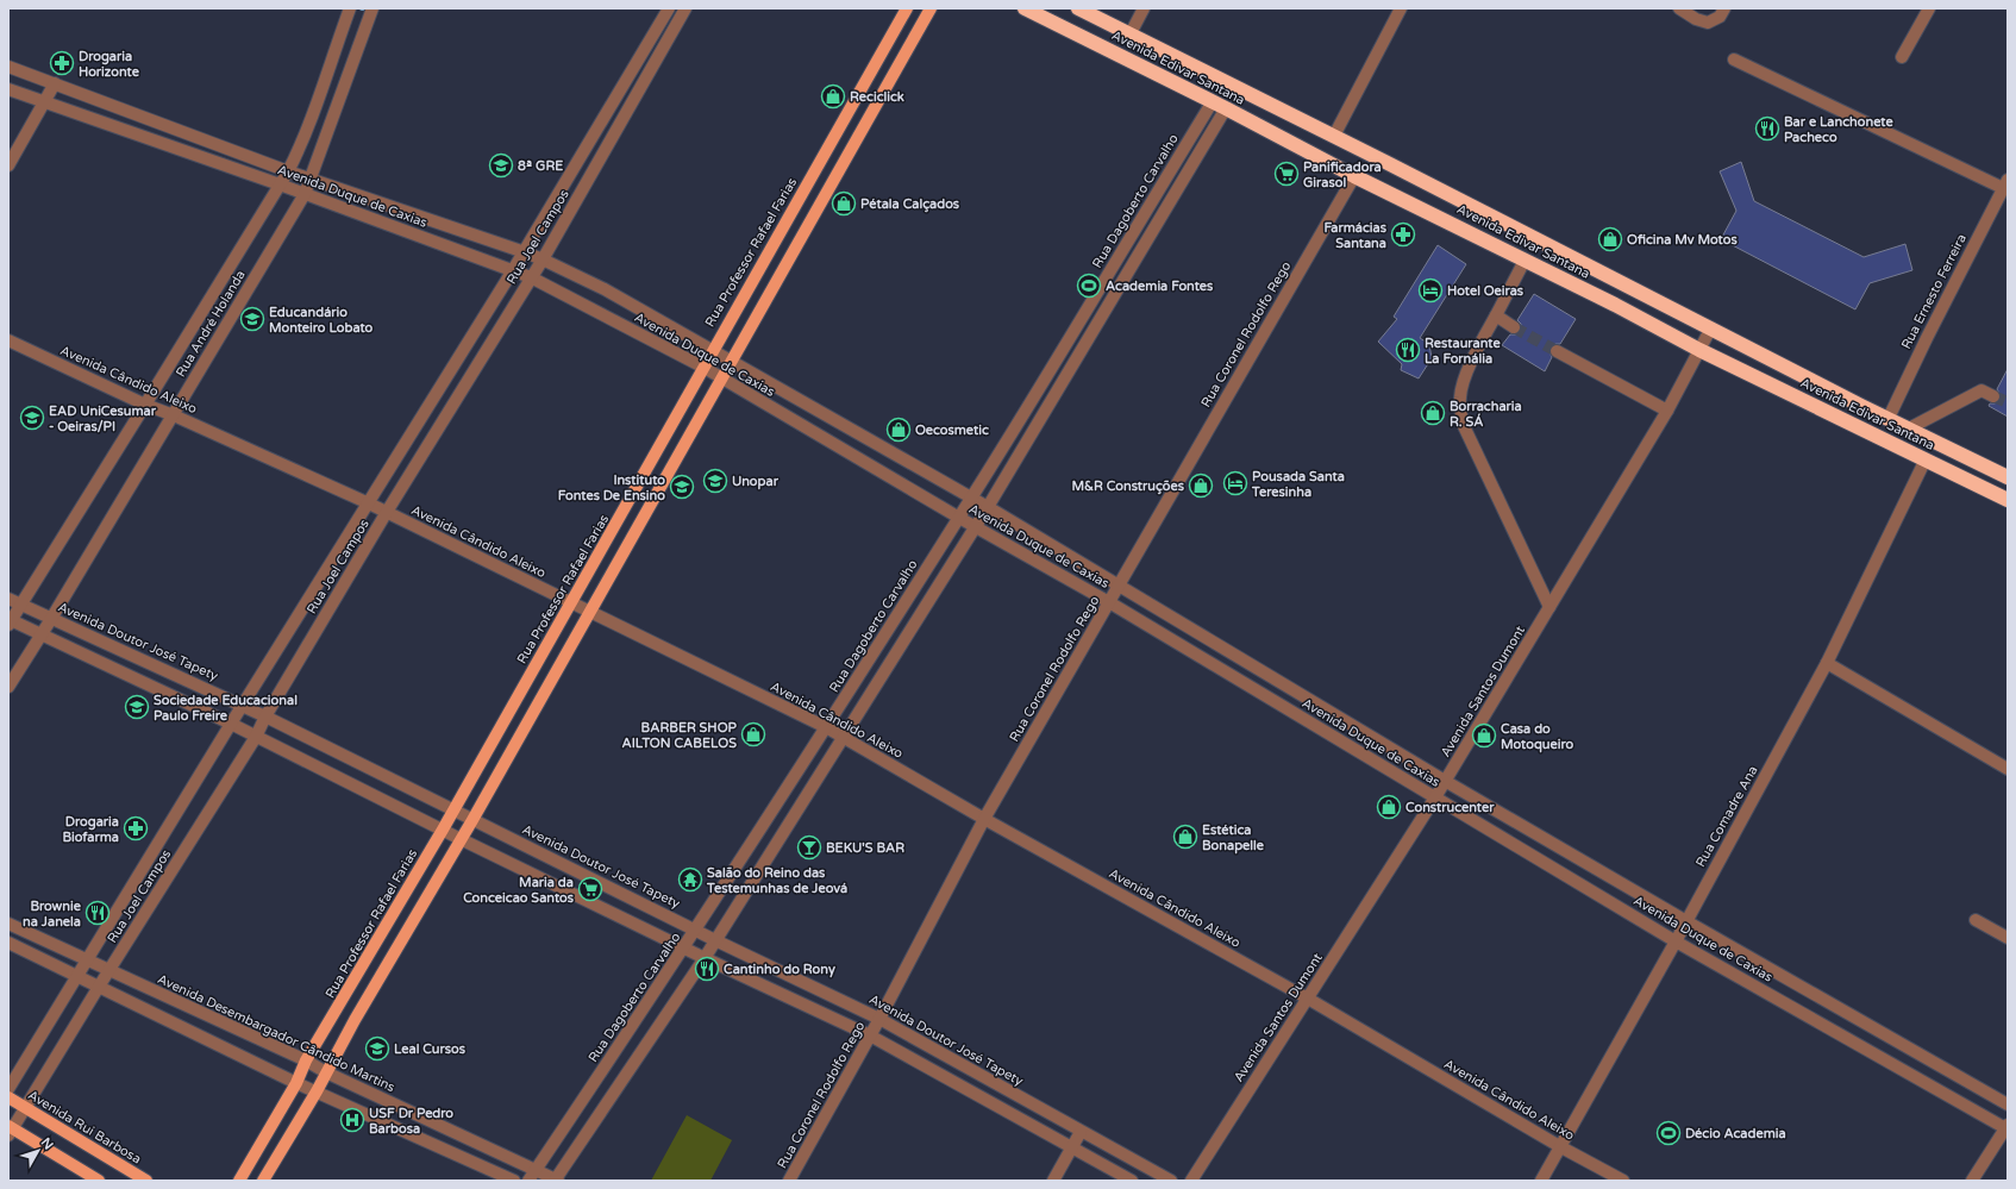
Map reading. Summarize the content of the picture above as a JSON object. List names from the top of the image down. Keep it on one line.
{"streets":{"highway":["Avenida Edivar Santana"],"main road":["Rua Professor Rafael Farias","Avenida Rui Barbosa"],"street":["Avenida Duque de Caxias","Rua Dagoberto Carvalho","Rua Joel Campos","Rua Ernesto Ferreira","Rua André Holanda","Rua Coronel Rodolfo Rego","Avenida Cândido Aleixo","Avenida Doutor José Tapety","Avenida Santos Dumont","Rua Comadre Ana","Avenida Desembargador Cândido Martins"]},"crossings":[["Avenida Edivar Santana","Rua Dagoberto Carvalho"],["Avenida Edivar Santana","Rua Ernesto Ferreira"],["Avenida Edivar Santana","Rua Coronel Rodolfo Rego"],["Avenida Edivar Santana","Avenida Santos Dumont"],["Avenida Edivar Santana","Rua Comadre Ana"],["Avenida Duque de Caxias","Rua Dagoberto Carvalho"],["Avenida Duque de Caxias","Rua Joel Campos"],["Avenida Duque de Caxias","Rua Professor Rafael Farias"],["Avenida Duque de Caxias","Rua André Holanda"],["Avenida Duque de Caxias","Rua Coronel Rodolfo Rego"],["Avenida Duque de Caxias","Avenida Santos Dumont"],["Avenida Duque de Caxias","Rua Comadre Ana"],["Rua Dagoberto Carvalho","Avenida Cândido Aleixo"],["Rua Dagoberto Carvalho","Avenida Doutor José Tapety"],["Rua Dagoberto Carvalho","Avenida Desembargador Cândido Martins"],["Rua Joel Campos","Avenida Cândido Aleixo"],["Rua Joel Campos","Avenida Doutor José Tapety"],["Rua Joel Campos","Avenida Desembargador Cândido Martins"],["Rua Joel Campos","Avenida Rui Barbosa"],["Rua Professor Rafael Farias","Avenida Cândido Aleixo"],["Rua Professor Rafael Farias","Avenida Doutor José Tapety"],["Rua Professor Rafael Farias","Avenida Desembargador Cândido Martins"],["Rua André Holanda","Avenida Cândido Aleixo"],["Rua André Holanda","Avenida Doutor José Tapety"],["Rua Coronel Rodolfo Rego","Avenida Cândido Aleixo"],["Rua Coronel Rodolfo Rego","Avenida Doutor José Tapety"],["Avenida Cândido Aleixo","Avenida Santos Dumont"],["Avenida Cândido Aleixo","Rua Comadre Ana"]],"places":{"pharmacy":["Drogaria Horizonte","Farmácias Santana","Drogaria Biofarma"],"shop":["Reciclick","Pétala Calçados","Oficina Mv Motos","Borracharia R. SÁ","Oecosmetic","M&R Construções","BARBER SHOP AILTON CABELOS","Casa do Motoqueiro","Construcenter","Estética Bonapelle"],"restaurant":["Bar e Lanchonete Pacheco","Restaurante La Fornália","Brownie na Janela","Cantinho do Rony"],"school or university":["8ª GRE","Educandário Monteiro Lobato","EAD UniCesumar - Oeiras/PI","Unopar","Instituto Fontes De Ensino","Sociedade Educacional Paulo Freire","Leal Cursos"],"supermarket":["Panificadora Girasol","Maria da Conceicao Santos"],"sports":["Academia Fontes","Décio Academia"],"hotel":["Hotel Oeiras","Pousada Santa Teresinha"],"bar":["BEKU'S BAR"],"temple":["Salão do Reino das Testemunhas de Jeová"],"hospital":["USF Dr Pedro Barbosa"]},"north":"top right"}
